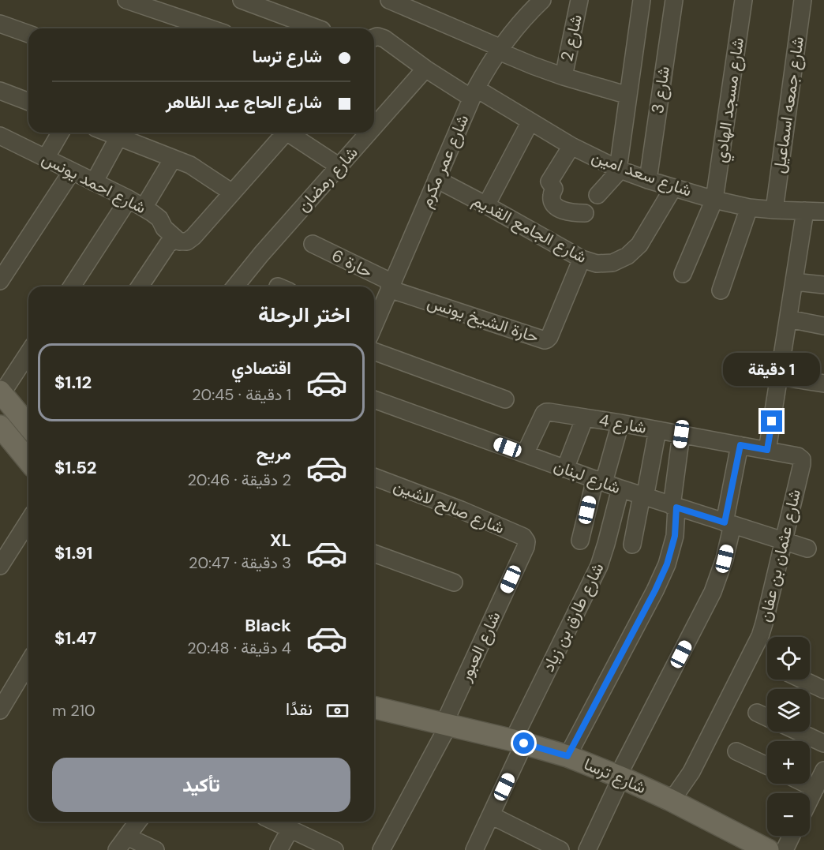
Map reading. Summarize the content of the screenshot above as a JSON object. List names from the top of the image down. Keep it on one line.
{"streets":{"main road":["شارع ترسا"],"street":["شارع 2","شارع 3","شارع مسجد الهادي","شارع جمعه اسماعيل","شارع عمر مكرم","شارع سعد امين","شارع رمضان","شارع احمد يونس","شارع الجامع القديم","حارة 6","حارة الشيخ يونس","شارع 4","شارع لبنان","شارع صالح لاشين","شارع عثمان بن عفان","شارع طارق بن زياد","شارع العبور"]},"crossings":[["شارع 3","شارع سعد امين"],["شارع مسجد الهادي","شارع سعد امين"],["شارع جمعه اسماعيل","شارع سعد امين"],["شارع عمر مكرم","شارع سعد امين"],["شارع عمر مكرم","شارع الجامع القديم"],["شارع عمر مكرم","حارة 6"],["شارع عمر مكرم","حارة الشيخ يونس"],["شارع سعد امين","شارع رمضان"],["شارع سعد امين","شارع الجامع القديم"],["شارع الجامع القديم","حارة الشيخ يونس"],["حارة 6","حارة الشيخ يونس"],["شارع 4","شارع لبنان"],["شارع 4","شارع عثمان بن عفان"],["شارع لبنان","شارع عثمان بن عفان"],["شارع لبنان","شارع طارق بن زياد"],["شارع صالح لاشين","شارع العبور"],["شارع عثمان بن عفان","شارع ترسا"],["شارع طارق بن زياد","شارع ترسا"],["شارع العبور","شارع ترسا"]],"page":{"banner":["شارع ترسا","شارع الحاج عبد الظاهر"],"heading":"اختر الرحلة","list":[{"name":"اقتصادي","note":"1 دقيقة · 20:45","value":"$1.12"},{"name":"مريح","note":"2 دقيقة · 20:46","value":"$1.52"},{"name":"XL","note":"3 دقيقة · 20:47","value":"$1.91"},{"name":"Black","note":"4 دقيقة · 20:48","value":"$1.47"}],"bubble":"1 دقيقة","map_buttons":["+","−"],"pay":["نقدًا","210 m"],"buttons":"تأكيد"}}
